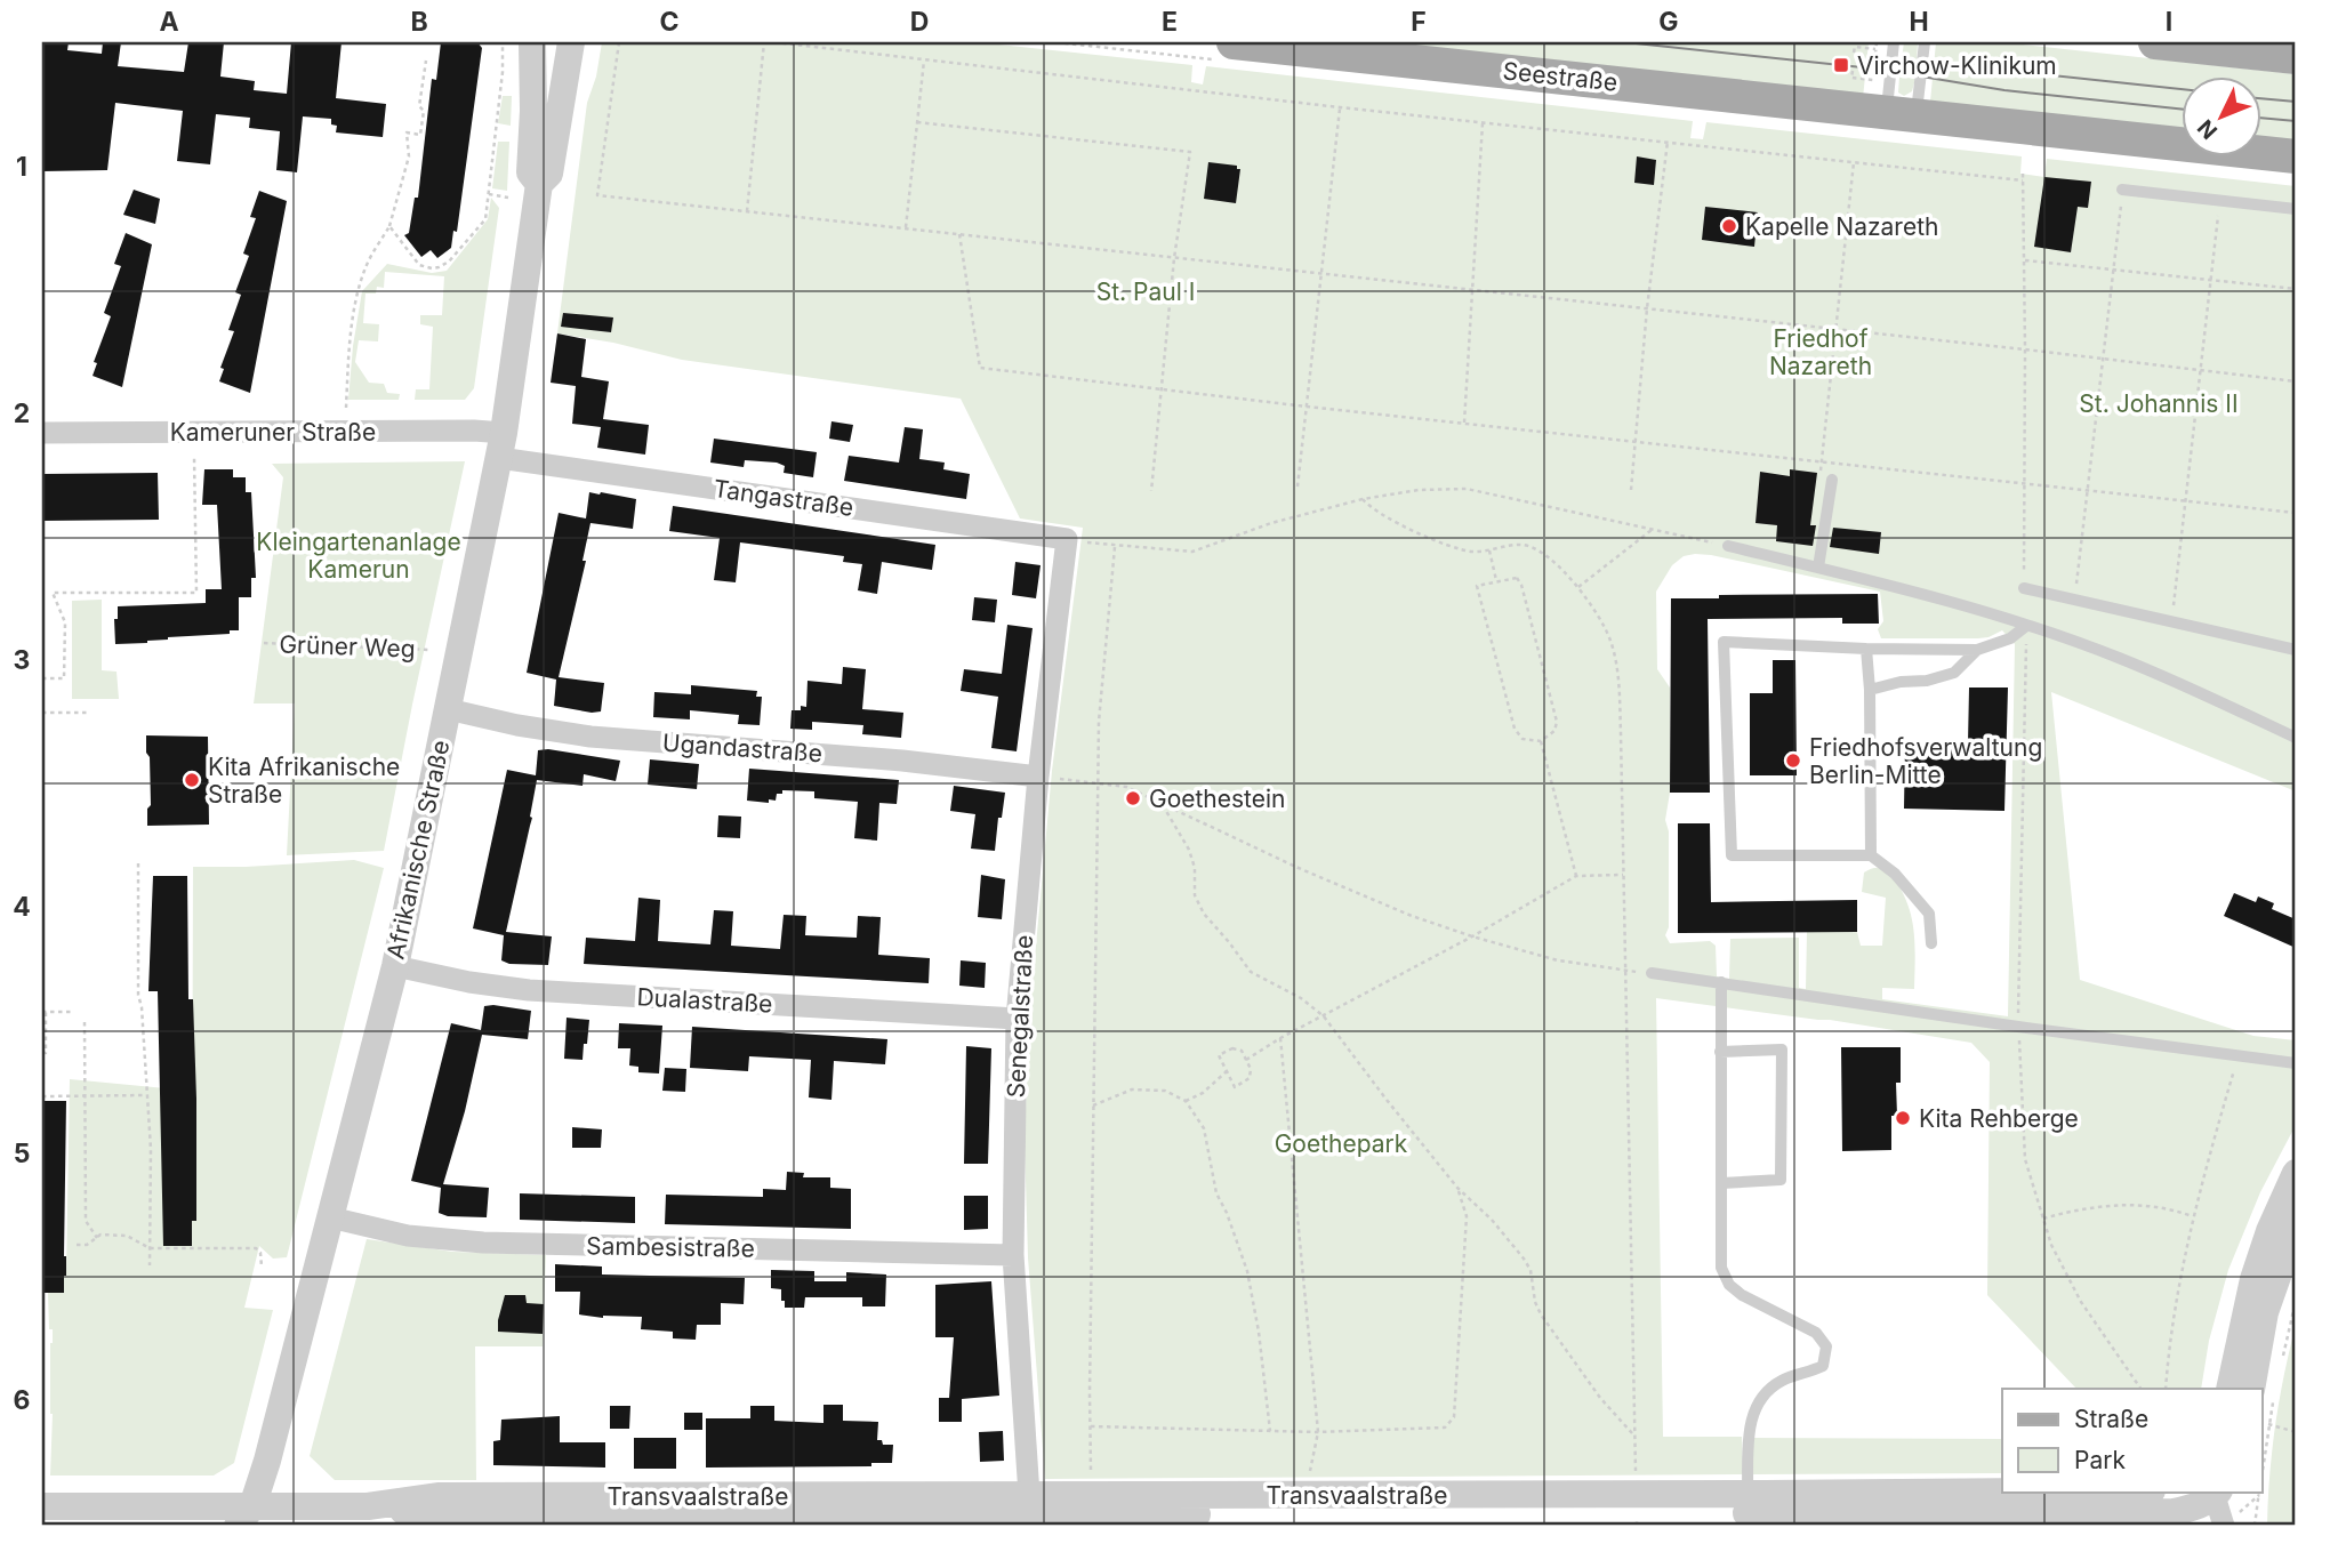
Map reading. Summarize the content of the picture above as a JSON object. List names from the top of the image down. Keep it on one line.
{"streets":{"main road":["Seestraße"],"street":["Kameruner Straße","Tangastraße","Ugandastraße","Afrikanische Straße","Dualastraße","Senegalstraße","Sambesistraße","Transvaalstraße"],"path":["Grüner Weg"]},"crossings":[["Kameruner Straße","Tangastraße"],["Kameruner Straße","Afrikanische Straße"],["Tangastraße","Afrikanische Straße"],["Tangastraße","Senegalstraße"],["Ugandastraße","Afrikanische Straße"],["Ugandastraße","Senegalstraße"],["Afrikanische Straße","Dualastraße"],["Afrikanische Straße","Sambesistraße"],["Afrikanische Straße","Transvaalstraße"],["Dualastraße","Senegalstraße"],["Senegalstraße","Sambesistraße"],["Senegalstraße","Transvaalstraße"]],"parks":["St. Paul I","Friedhof Nazareth","St. Johannis II","Kleingartenanlage Kamerun","Goethepark"],"places":{"transit":["Virchow-Klinikum"],"other":["Kapelle Nazareth","Friedhofsverwaltung Berlin-Mitte","Kita Afrikanische Straße","Goethestein","Kita Rehberge"]},"legend":["Straße","Park"],"north":"bottom left","grid":{"columns":["A","B","C","D","E","F","G","H","I"],"rows":["1","2","3","4","5","6"]}}
